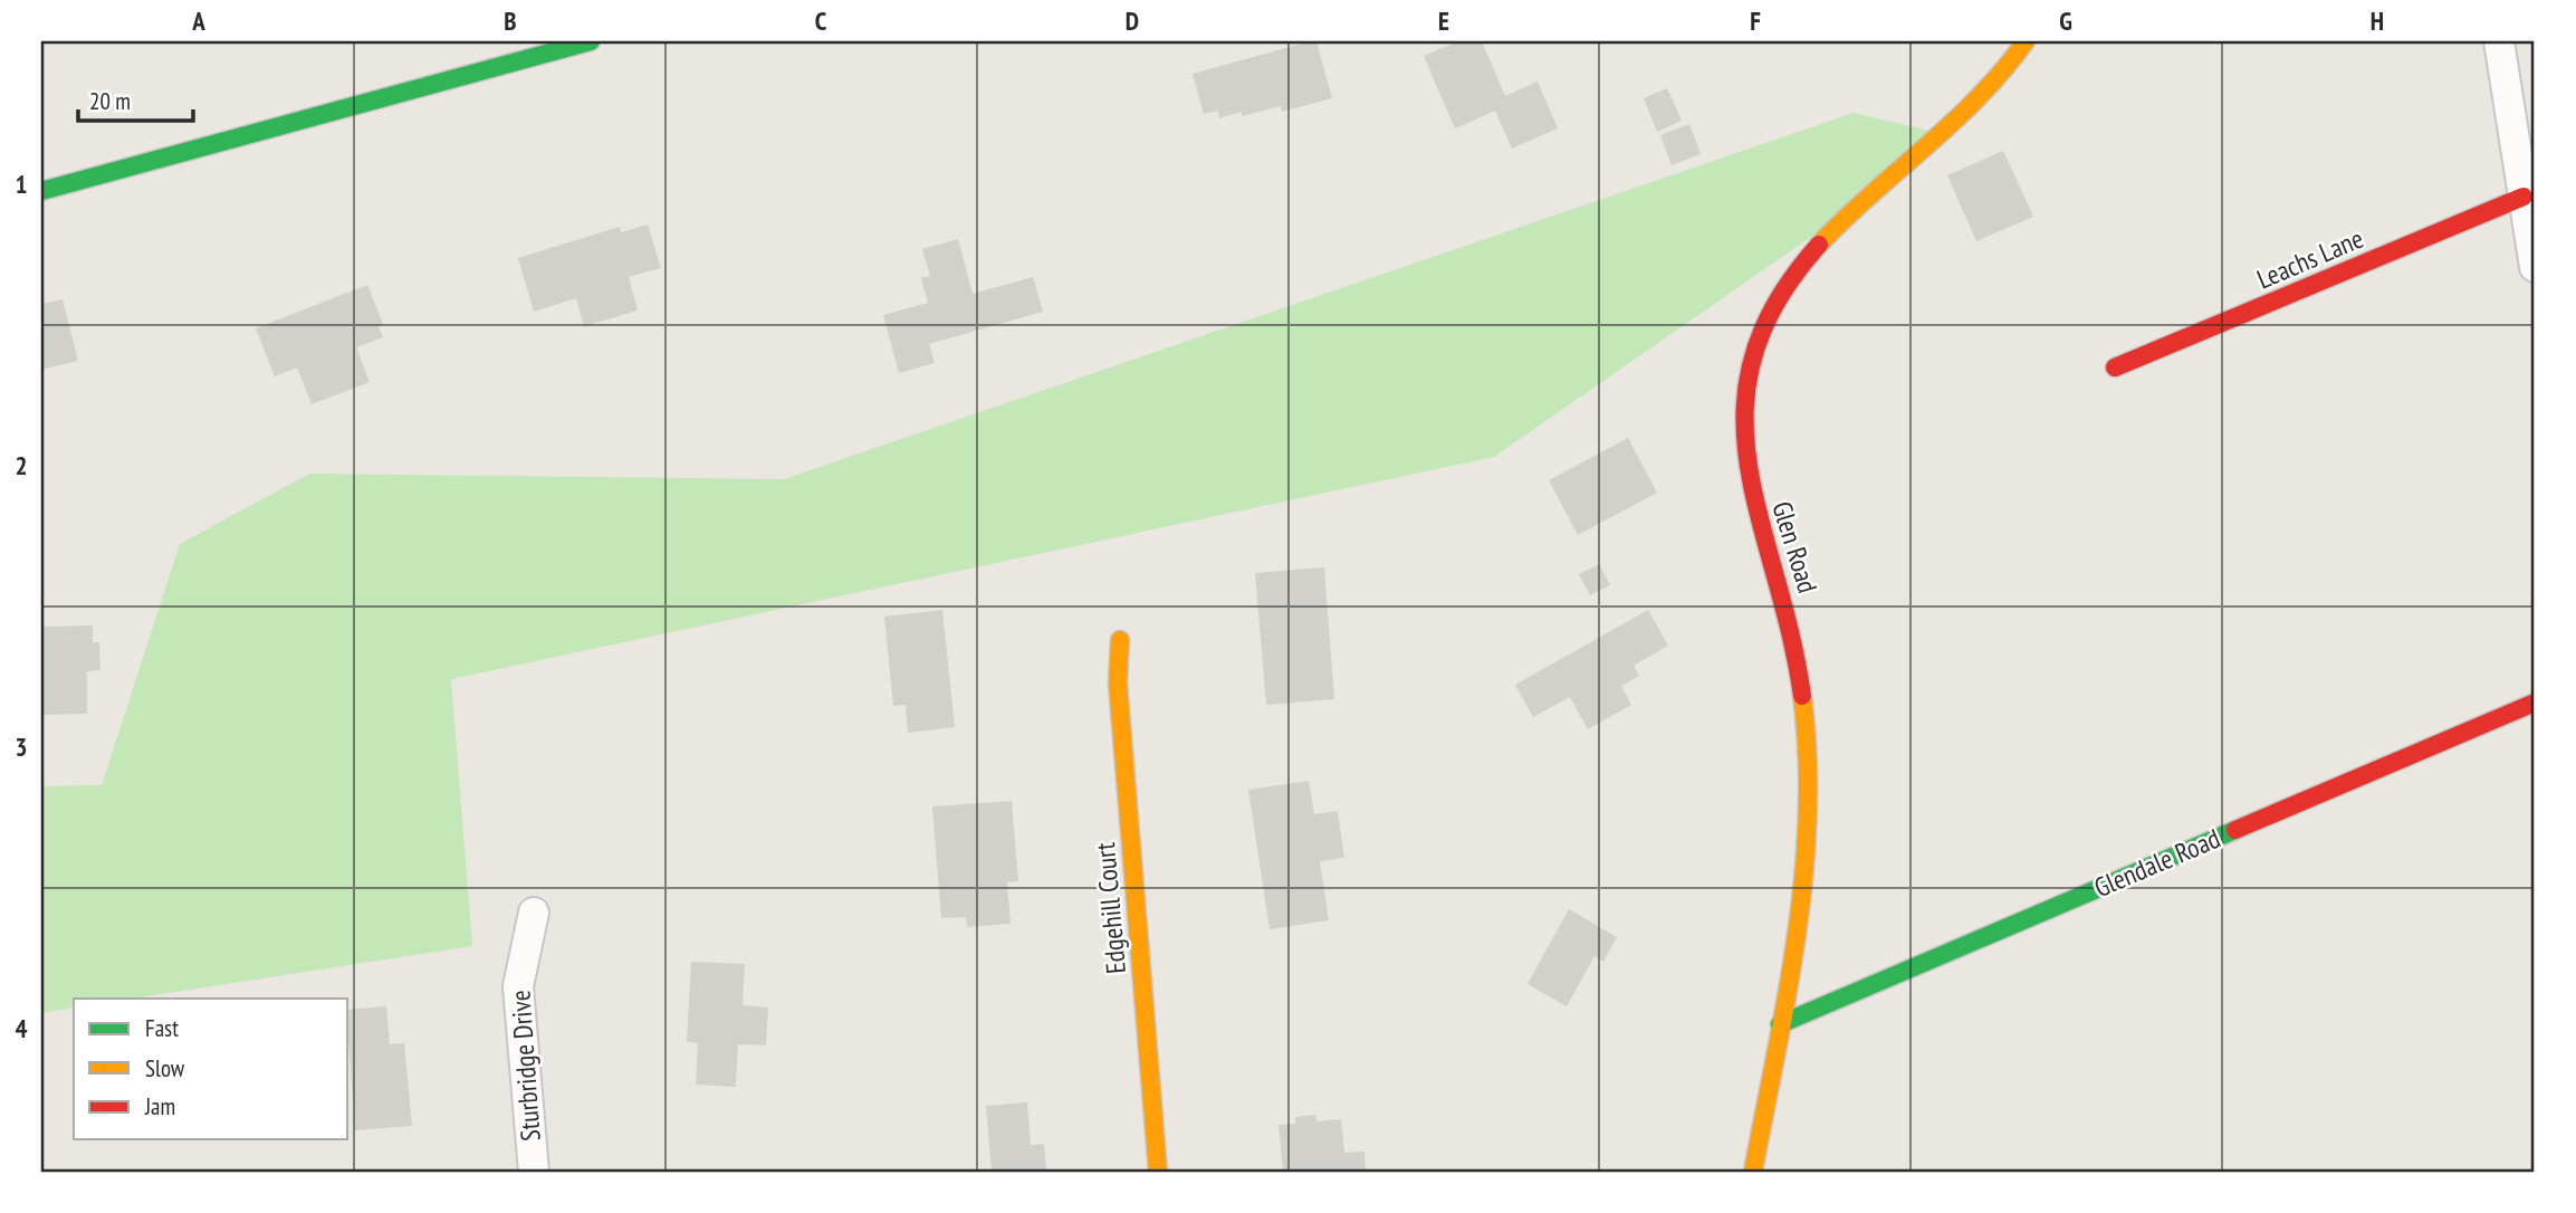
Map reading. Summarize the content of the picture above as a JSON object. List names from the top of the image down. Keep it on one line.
{"streets":{"street":["Leachs Lane","Glen Road","Glendale Road","Edgehill Court","Sturbridge Drive"]},"crossings":[["Glen Road","Glendale Road"]],"legend":["Fast","Slow","Jam"],"scale_bar":"20 m","grid":{"columns":["A","B","C","D","E","F","G","H"],"rows":["1","2","3","4"]}}
